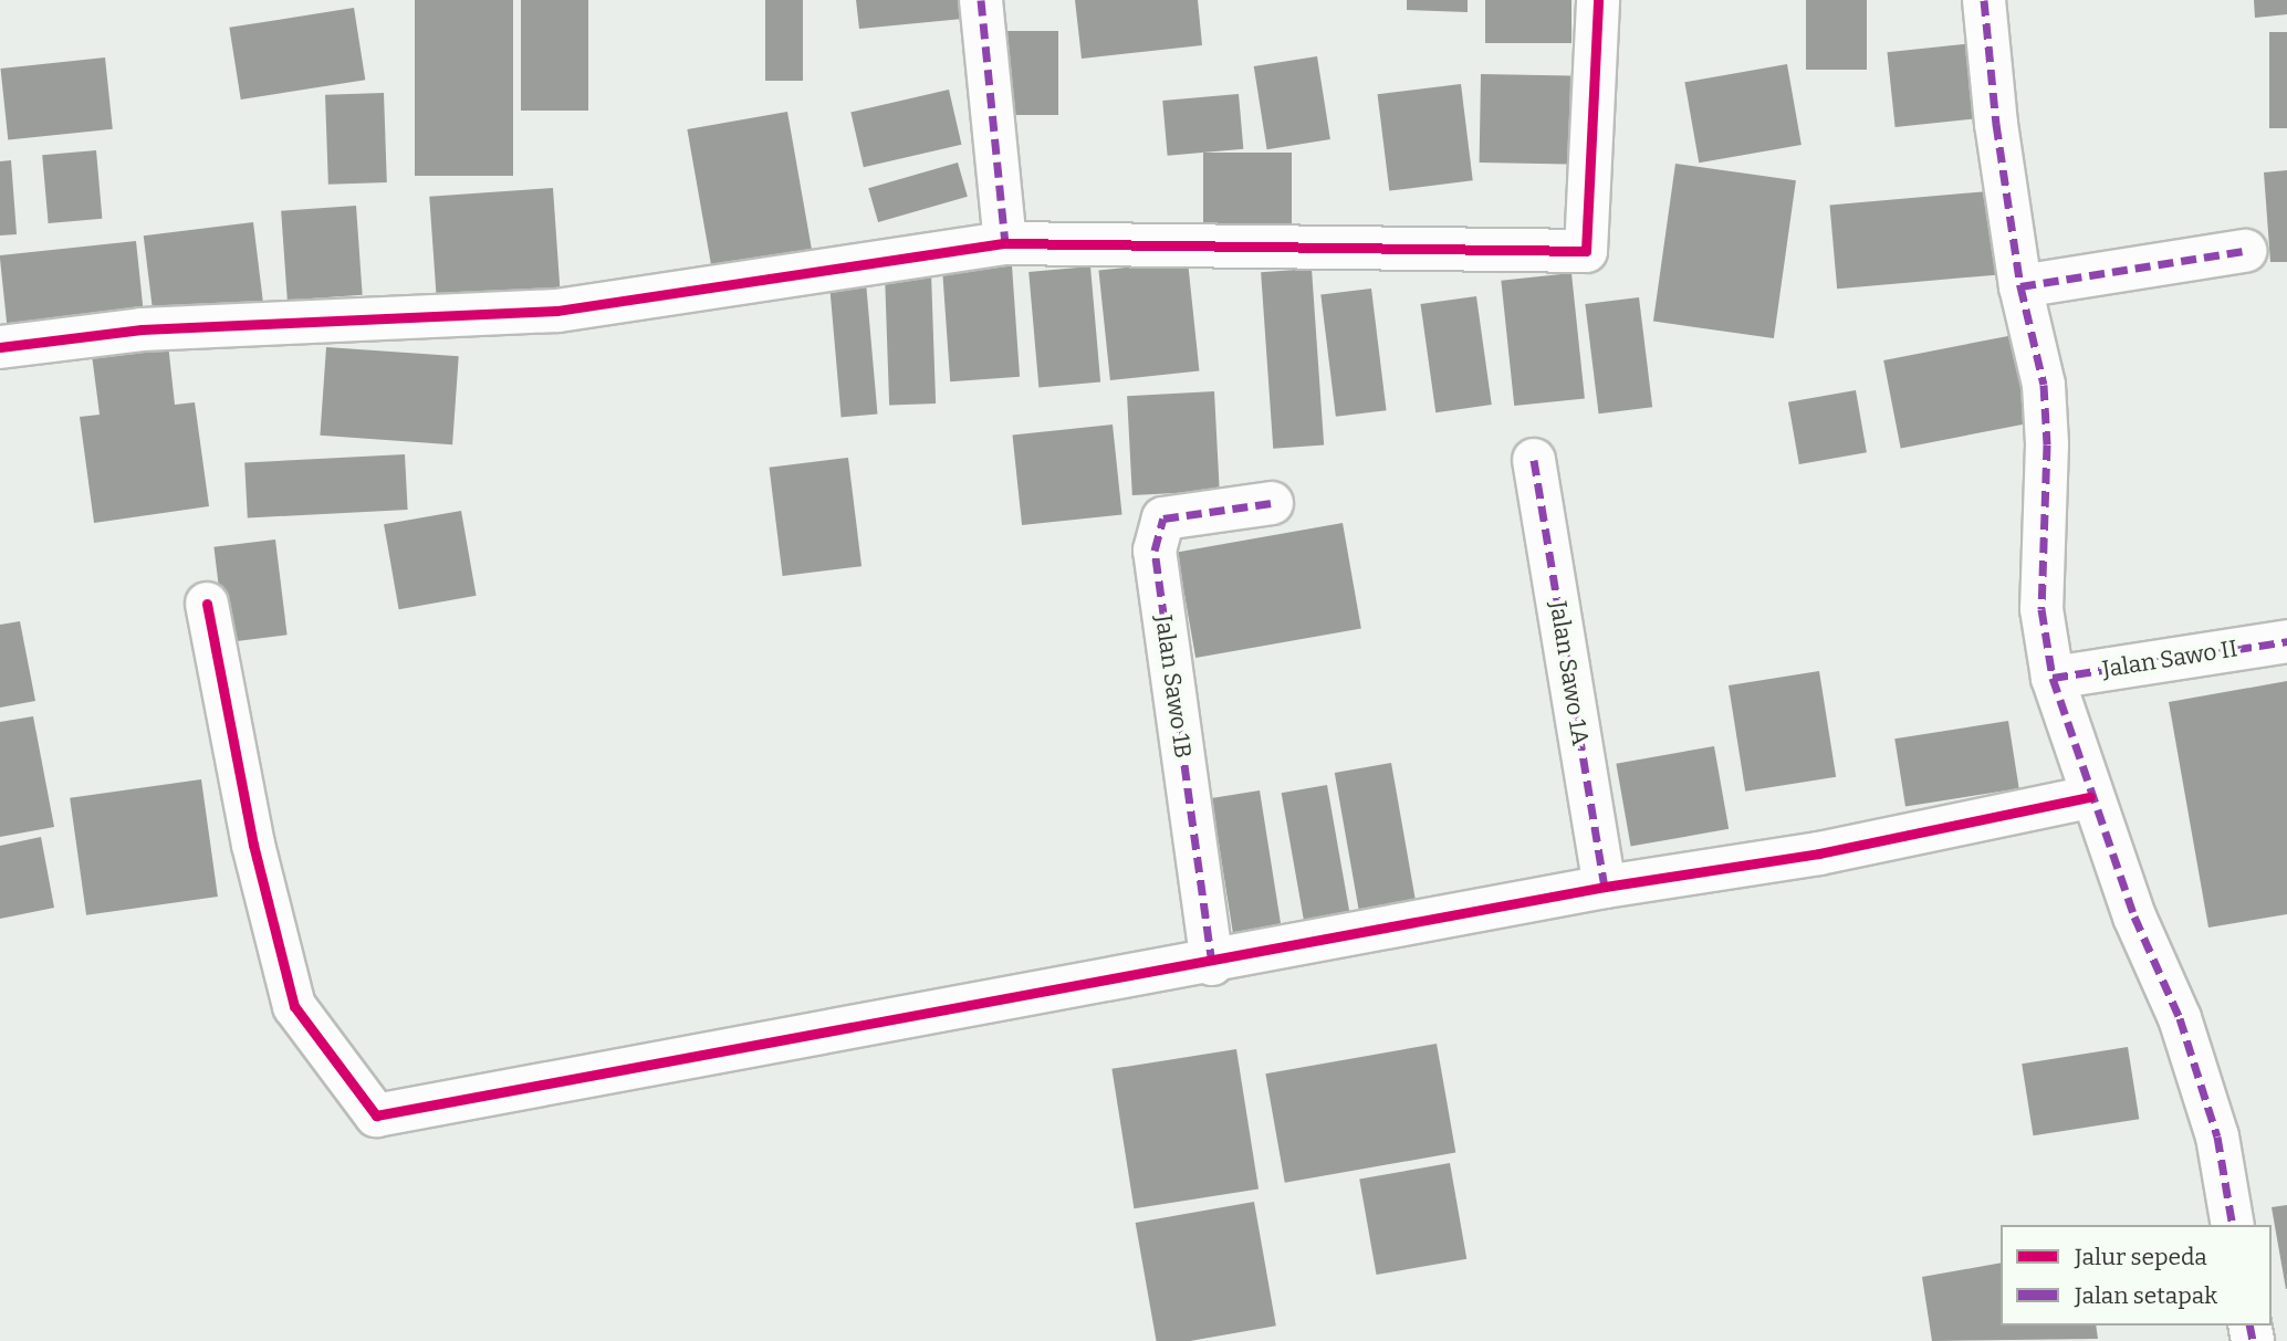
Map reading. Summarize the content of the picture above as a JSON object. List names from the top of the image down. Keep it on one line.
{"streets":{"street":["Jalan Sawo II","Jalan Sawo 1A","Jalan Sawo 1B"]},"legend":["Jalur sepeda","Jalan setapak"]}
